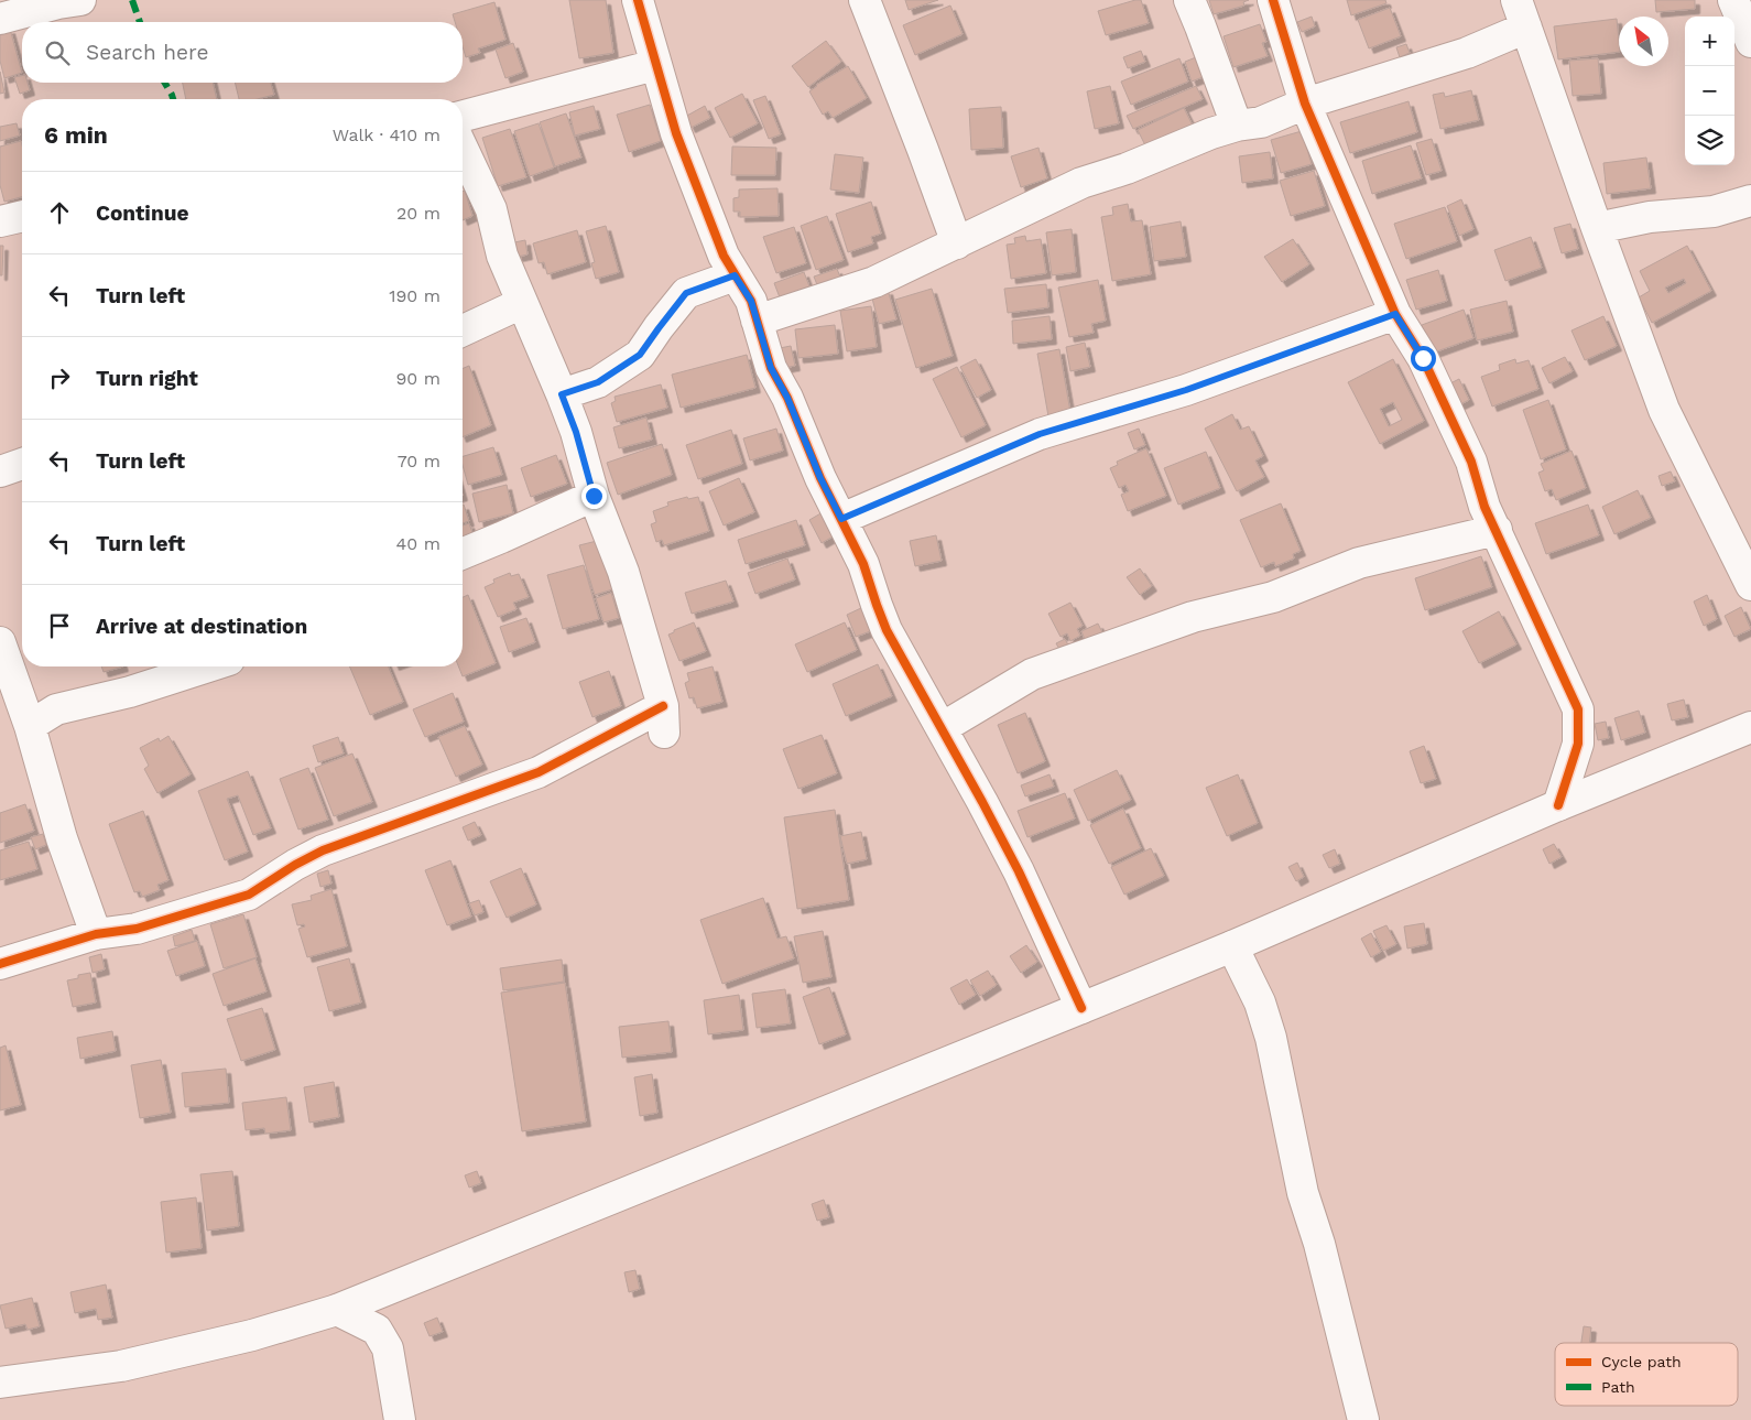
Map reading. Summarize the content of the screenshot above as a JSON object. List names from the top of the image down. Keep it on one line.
{"legend":["Cycle path","Path"],"north":"top left","page":{"map_buttons":["+","−"],"search":"Search here","heading":["6 min","Walk · 410 m"],"list":[["Continue","20 m"],["Turn left","190 m"],["Turn right","90 m"],["Turn left","70 m"],["Turn left","40 m"],"Arrive at destination"]}}
